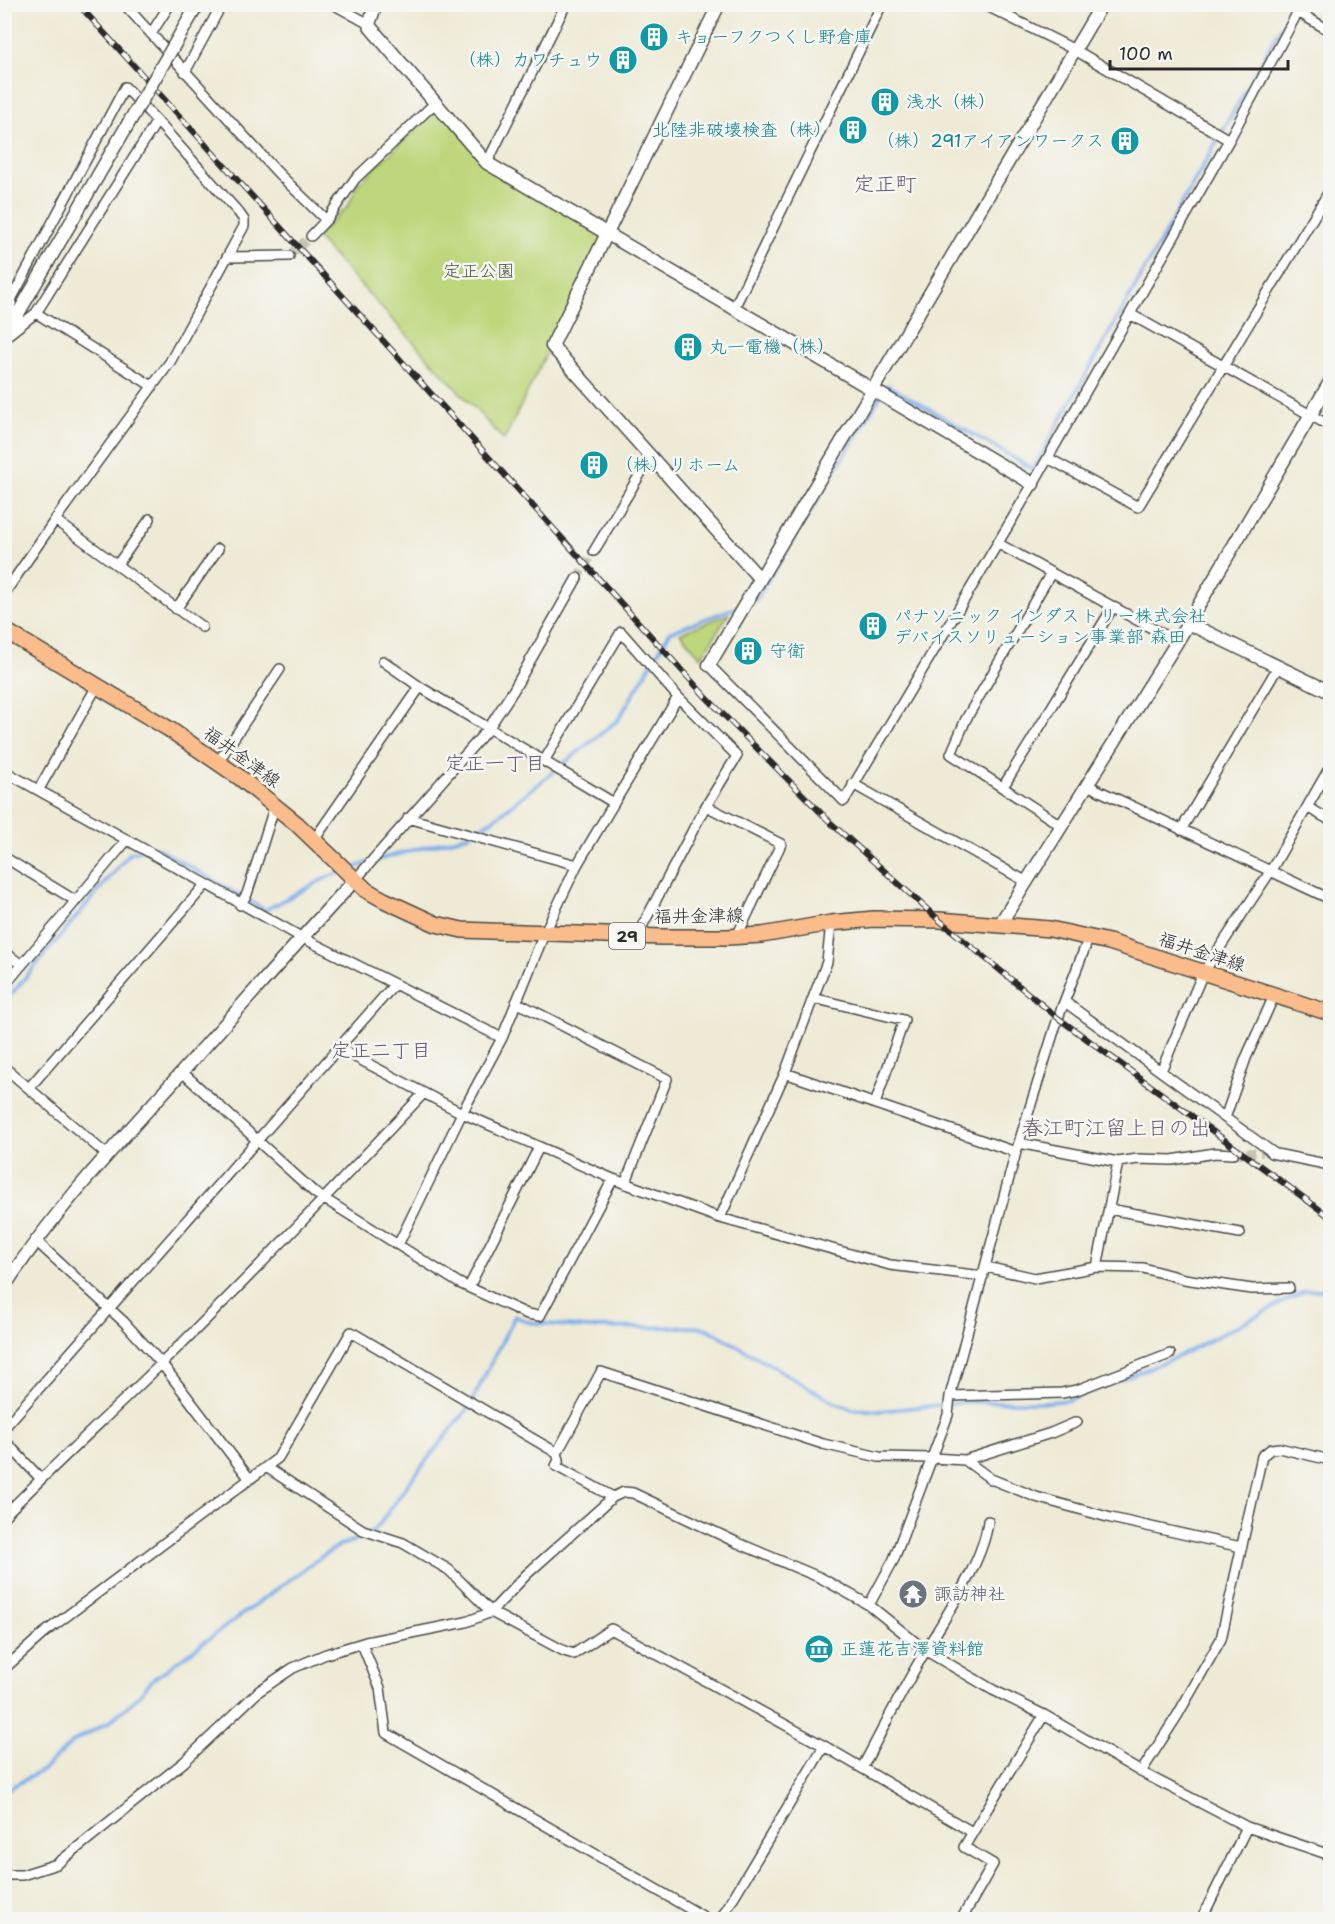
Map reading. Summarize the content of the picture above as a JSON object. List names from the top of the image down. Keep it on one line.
{"streets":{"main road":["福井金津線","29"]},"districts":["定正町","定正一丁目","定正二丁目","春江町江留上日の出"],"parks":["定正公園"],"places":{"building":["キョーフクつくし野倉庫","（株）カワチュウ","浅水（株）","北陸非破壊検査（株）","（株）291アイアンワークス","丸一電機（株）","（株）リホーム","パナソニック インダストリー株式会社 デバイスソリューション事業部 森田","守衛"],"temple":["諏訪神社"],"museum":["正蓮花吉澤資料館"]},"scale_bar":"100 m"}
